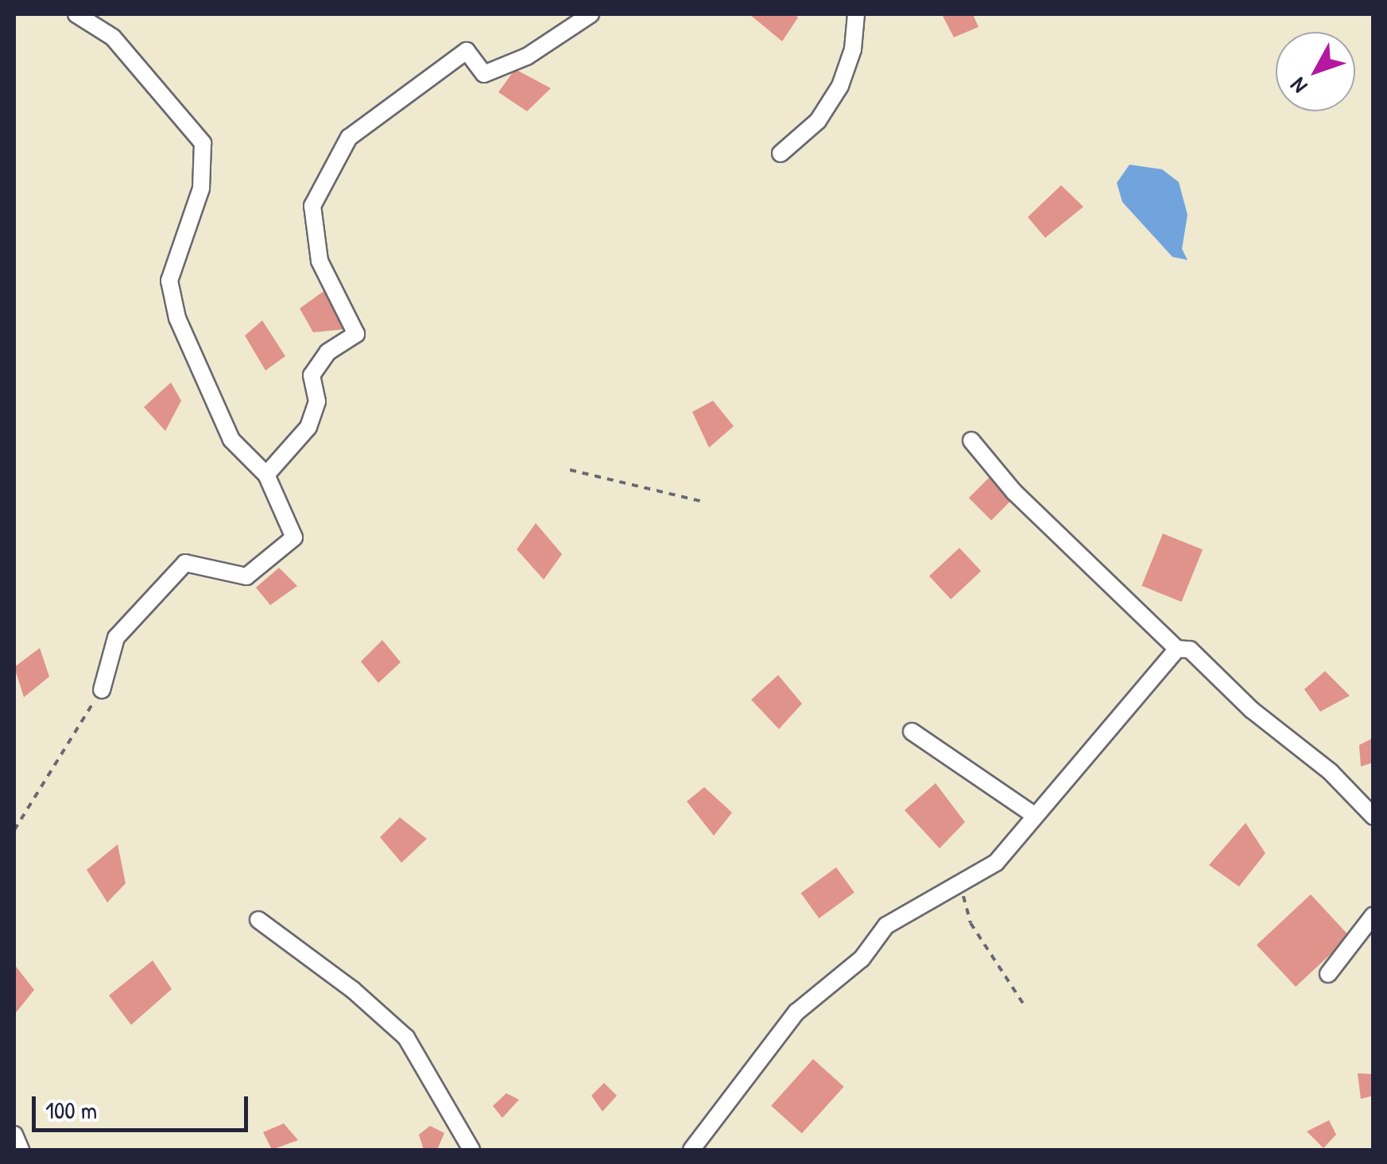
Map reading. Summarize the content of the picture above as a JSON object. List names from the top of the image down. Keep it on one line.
{"scale_bar":"100 m","north":"bottom left"}
